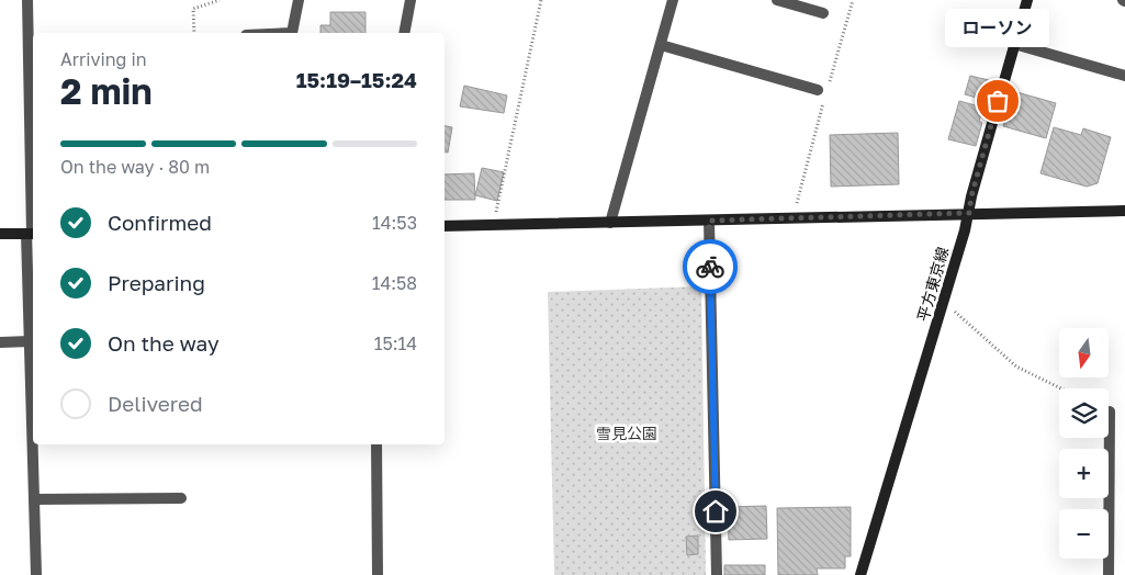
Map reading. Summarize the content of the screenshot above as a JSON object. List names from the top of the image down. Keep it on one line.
{"streets":{"street":["平方東京線"]},"parks":["雪見公園"],"places":["ローソン"],"north":"bottom","page":{"bubble":"ローソン","heading":["2 min","Arriving in","15:19–15:24"],"bar":"On the way · 80 m","list":[["Confirmed","14:53"],["Preparing","14:58"],["On the way","15:14"],"Delivered"],"map_buttons":["+","−"]}}
